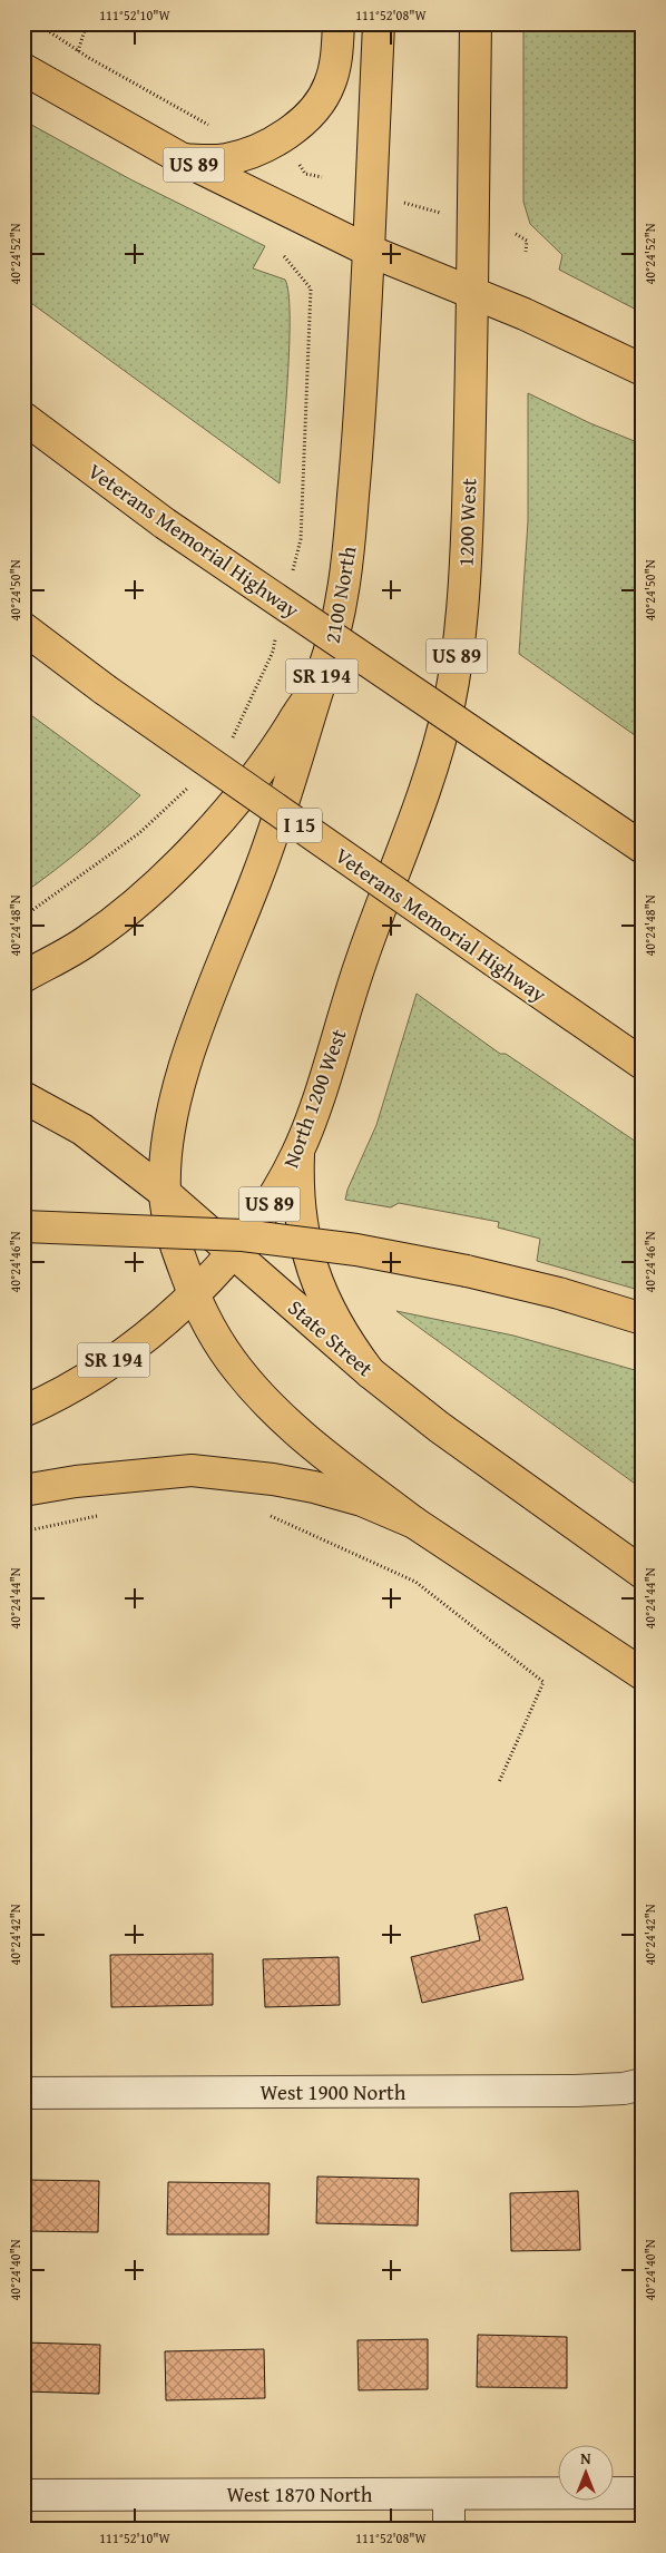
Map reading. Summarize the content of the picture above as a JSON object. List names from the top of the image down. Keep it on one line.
{"streets":{"main road":["US 89","1200 West","Veterans Memorial Highway","2100 North","SR 194","I 15","North 1200 West","State Street"],"street":["West 1900 North","West 1870 North"]},"crossings":[["US 89","1200 West"],["US 89","2100 North"],["1200 West","North 1200 West"],["SR 194","North 1200 West"],["North 1200 West","State Street"]],"north":"top","coordinates":["111°52'10\"W","111°52'08\"W","40°24'52\"N","40°24'50\"N","40°24'48\"N","40°24'46\"N","40°24'44\"N","40°24'42\"N","40°24'40\"N"]}
